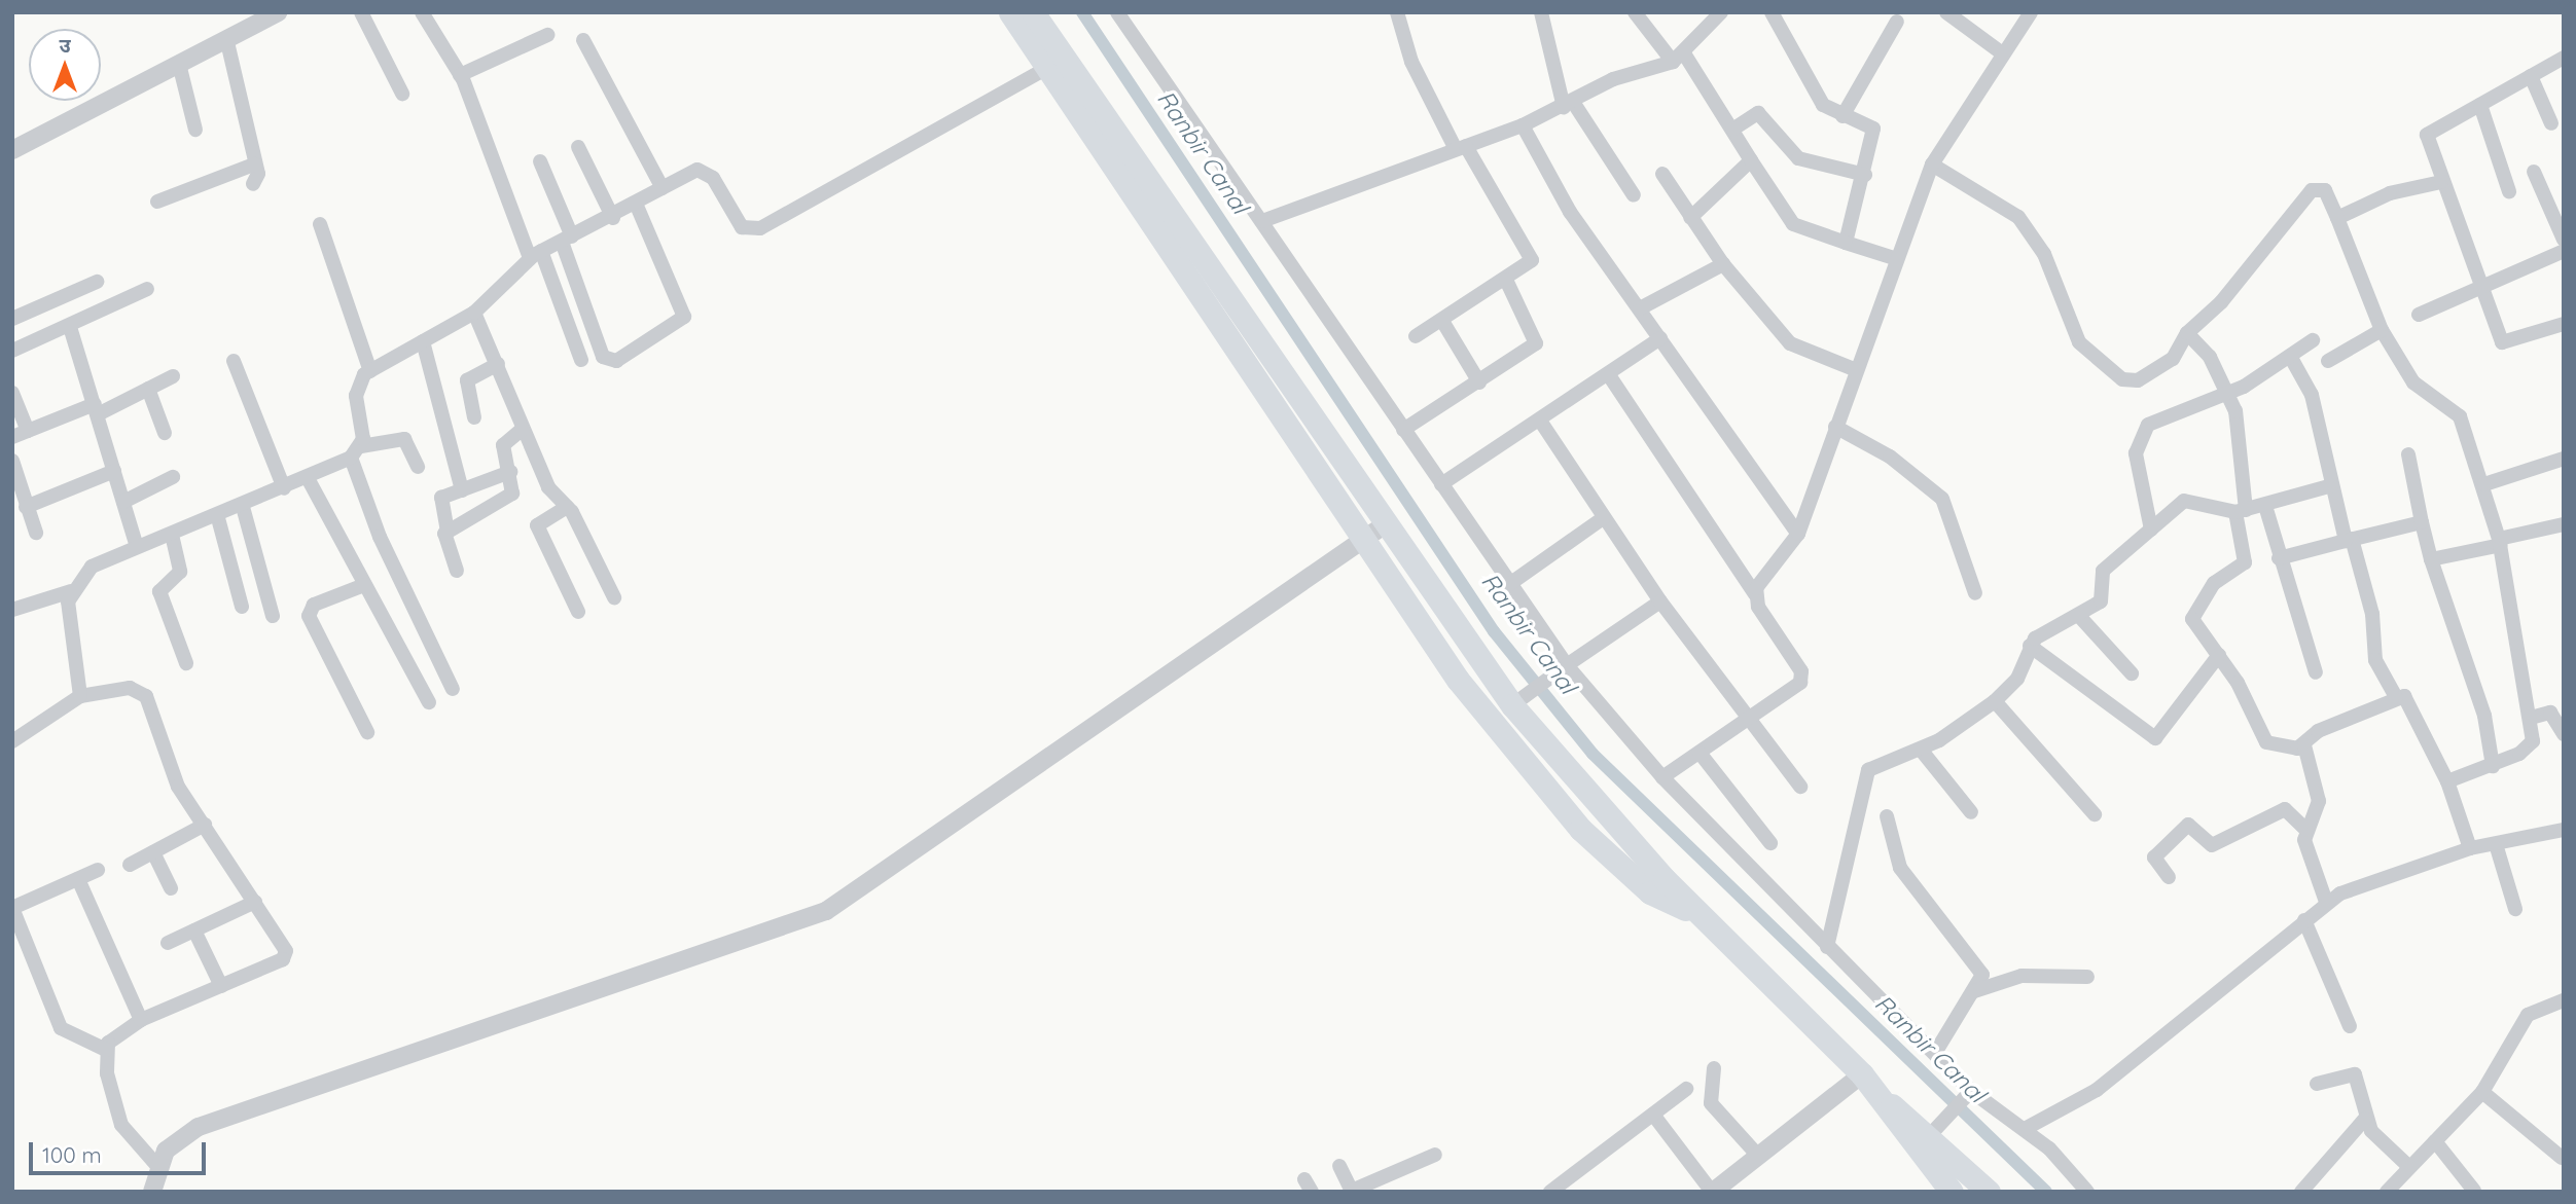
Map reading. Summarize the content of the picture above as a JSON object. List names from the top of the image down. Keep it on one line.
{"water":["Ranbir Canal"],"scale_bar":"100 m","north":"top"}
